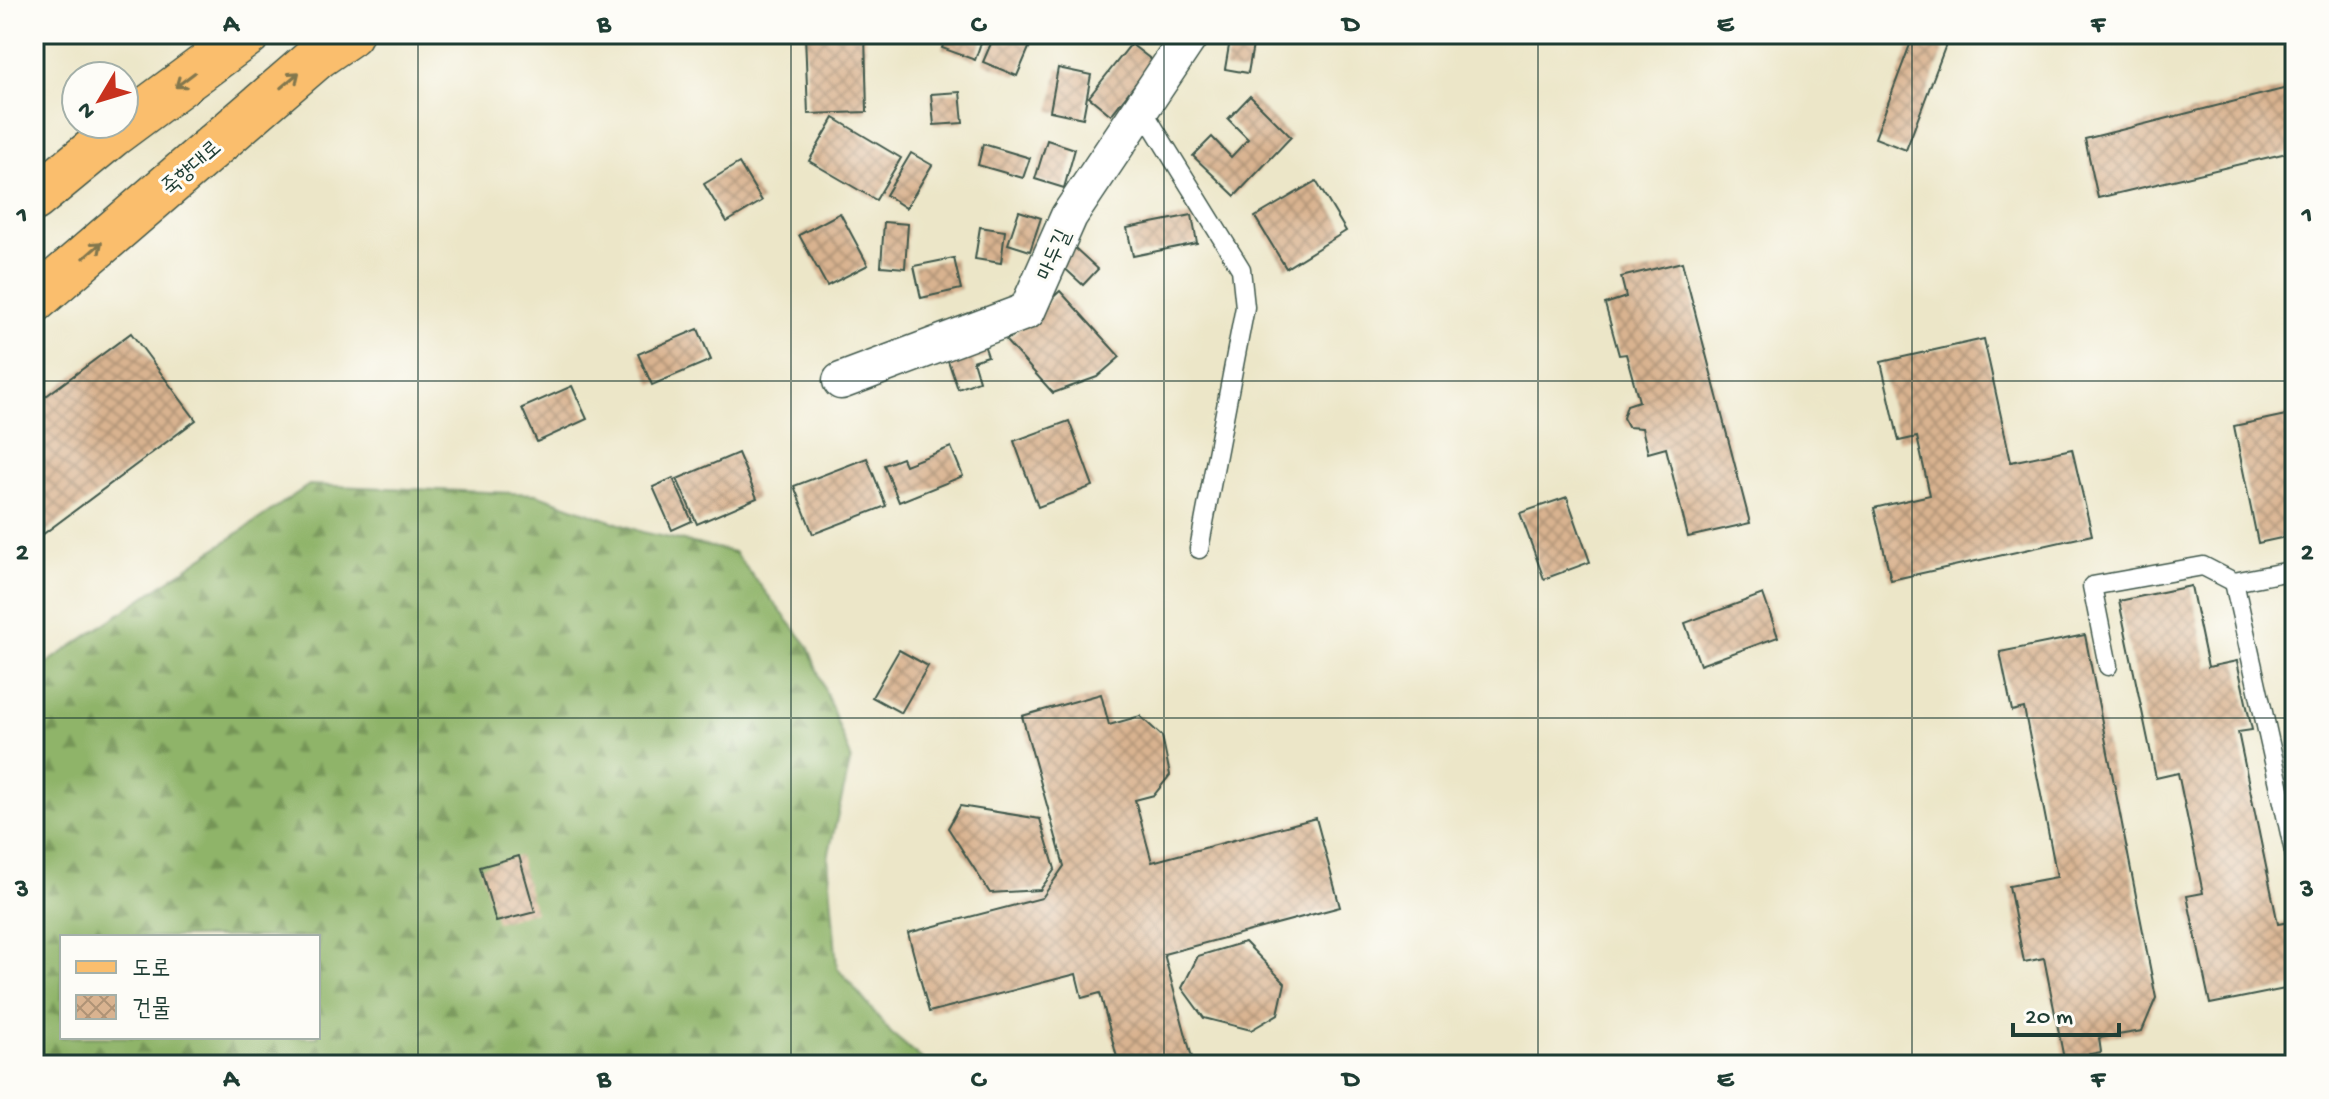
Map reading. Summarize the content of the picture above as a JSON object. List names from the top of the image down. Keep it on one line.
{"streets":{"main road":["죽향대로"],"street":["마두길"]},"legend":["도로","건물"],"scale_bar":"20 m","north":"bottom left","grid":{"columns":["A","B","C","D","E","F"],"rows":["1","2","3"]}}
